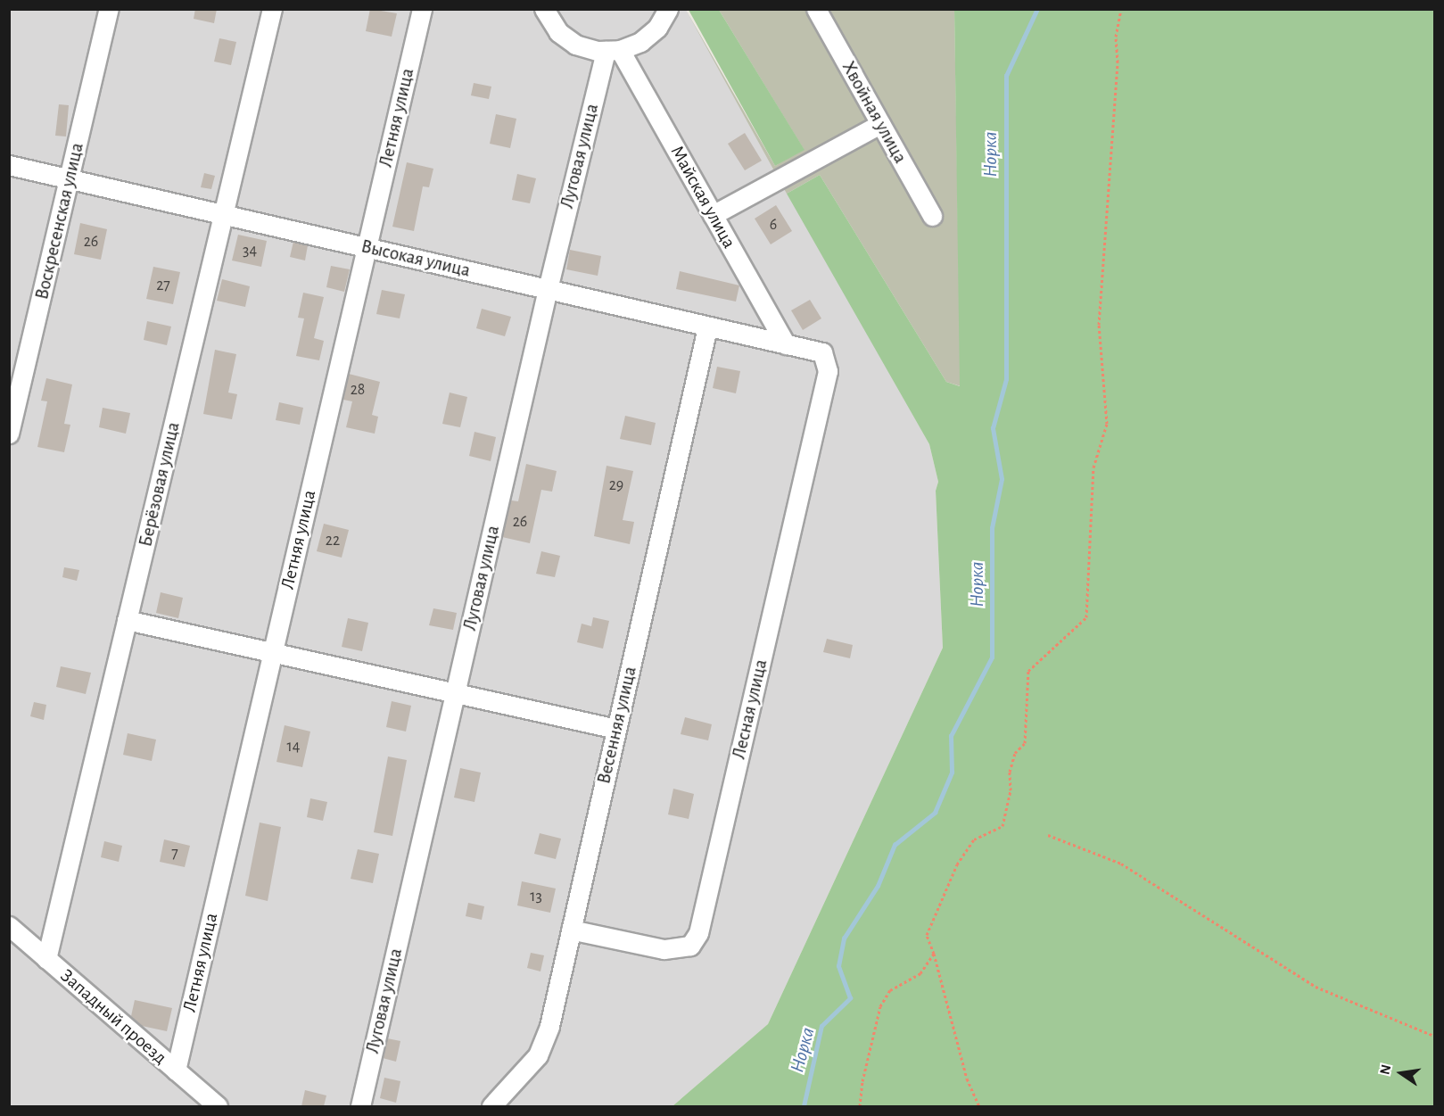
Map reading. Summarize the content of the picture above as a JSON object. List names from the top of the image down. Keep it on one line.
{"streets":{"street":["Хвойная улица","Летняя улица","Луговая улица","Майская улица","Воскресенская улица","Высокая улица","Берёзовая улица","Лесная улица","Весенняя улица","Западный проезд"]},"crossings":[["Летняя улица","Высокая улица"],["Летняя улица","Западный проезд"],["Луговая улица","Майская улица"],["Луговая улица","Высокая улица"],["Майская улица","Высокая улица"],["Воскресенская улица","Высокая улица"],["Высокая улица","Берёзовая улица"],["Высокая улица","Лесная улица"],["Высокая улица","Весенняя улица"],["Берёзовая улица","Западный проезд"],["Лесная улица","Весенняя улица"]],"water":["Норка"],"house_numbers":["6","26","34","27","28","29","26","22","14","7","13"],"north":"left"}
